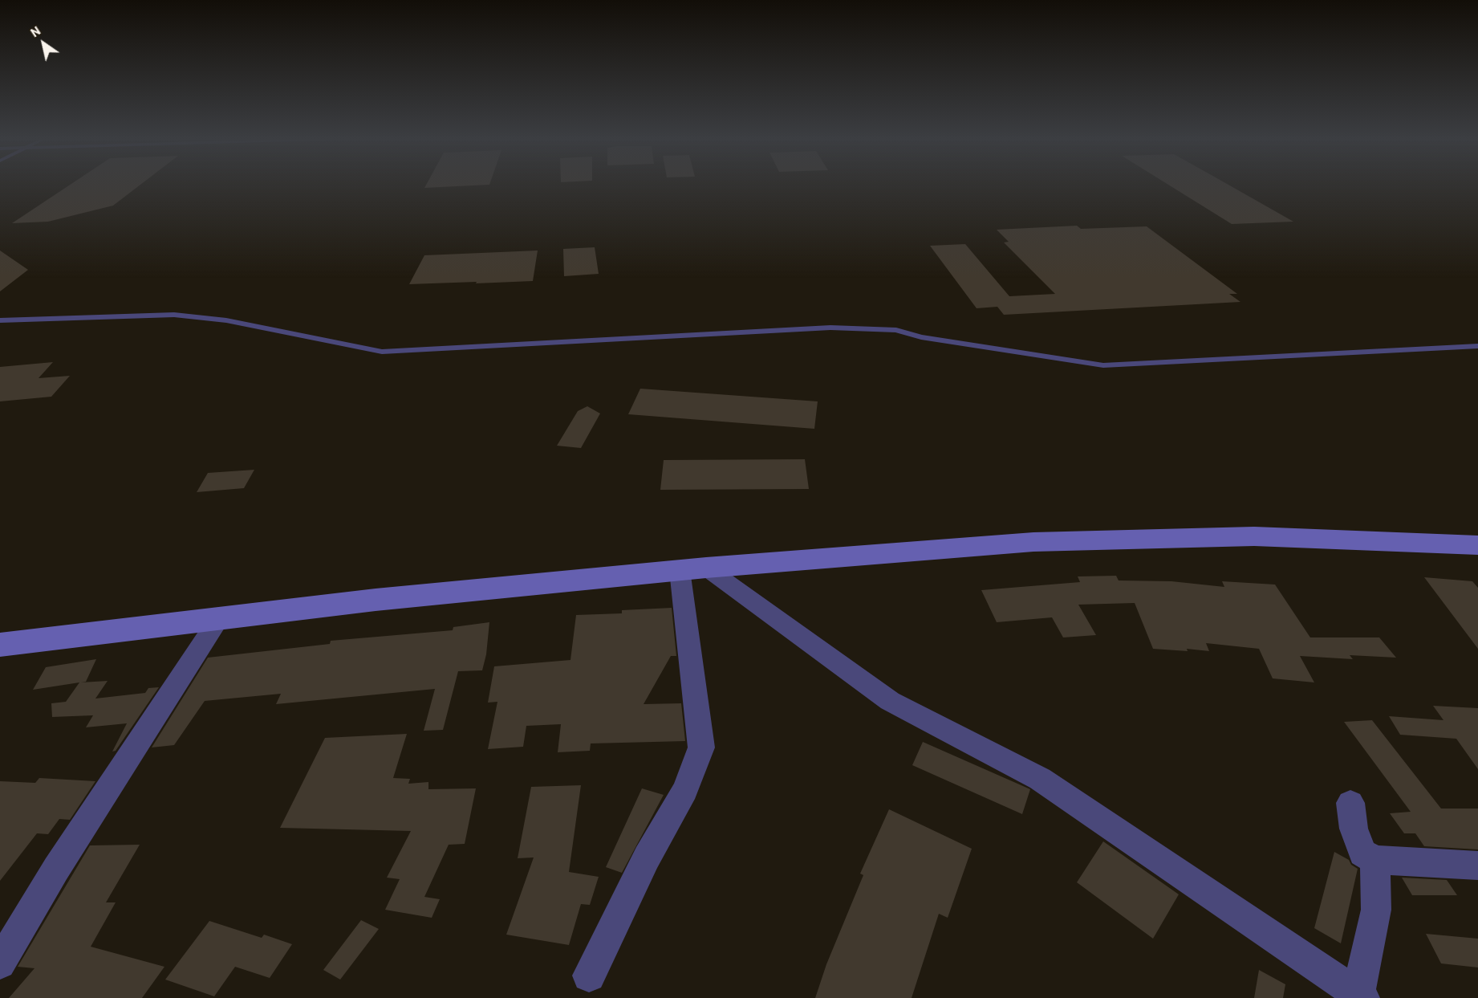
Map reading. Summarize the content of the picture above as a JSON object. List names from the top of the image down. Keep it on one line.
{"north":"top left"}
